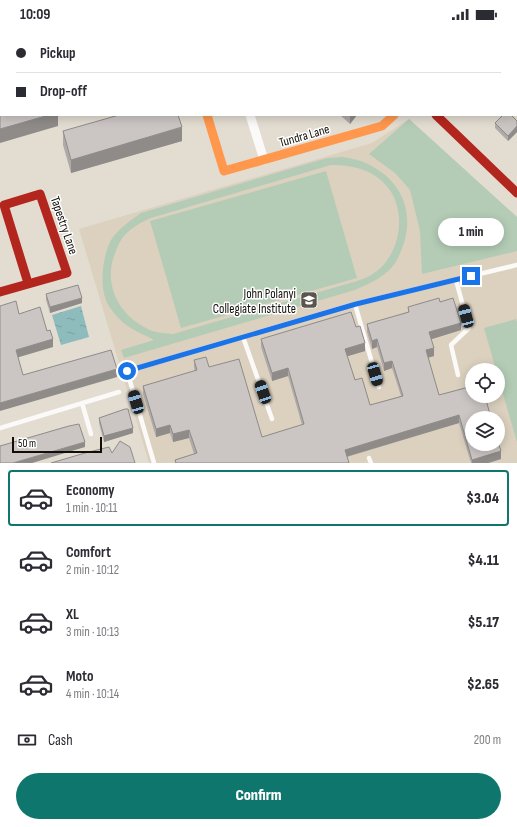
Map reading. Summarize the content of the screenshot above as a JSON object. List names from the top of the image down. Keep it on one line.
{"streets":{"street":["Tundra Lane","Tapestry Lane"]},"places":{"school or university":["John Polanyi Collegiate Institute"]},"scale_bar":"50 m","page":{"status":"10:09","banner":["Pickup","Drop-off"],"bubble":"1 min","scale":"50 m","list":[{"name":"Economy","note":"1 min · 10:11","value":"$3.04"},{"name":"Comfort","note":"2 min · 10:12","value":"$4.11"},{"name":"XL","note":"3 min · 10:13","value":"$5.17"},{"name":"Moto","note":"4 min · 10:14","value":"$2.65"}],"pay":["Cash","200 m"],"buttons":"Confirm"}}
